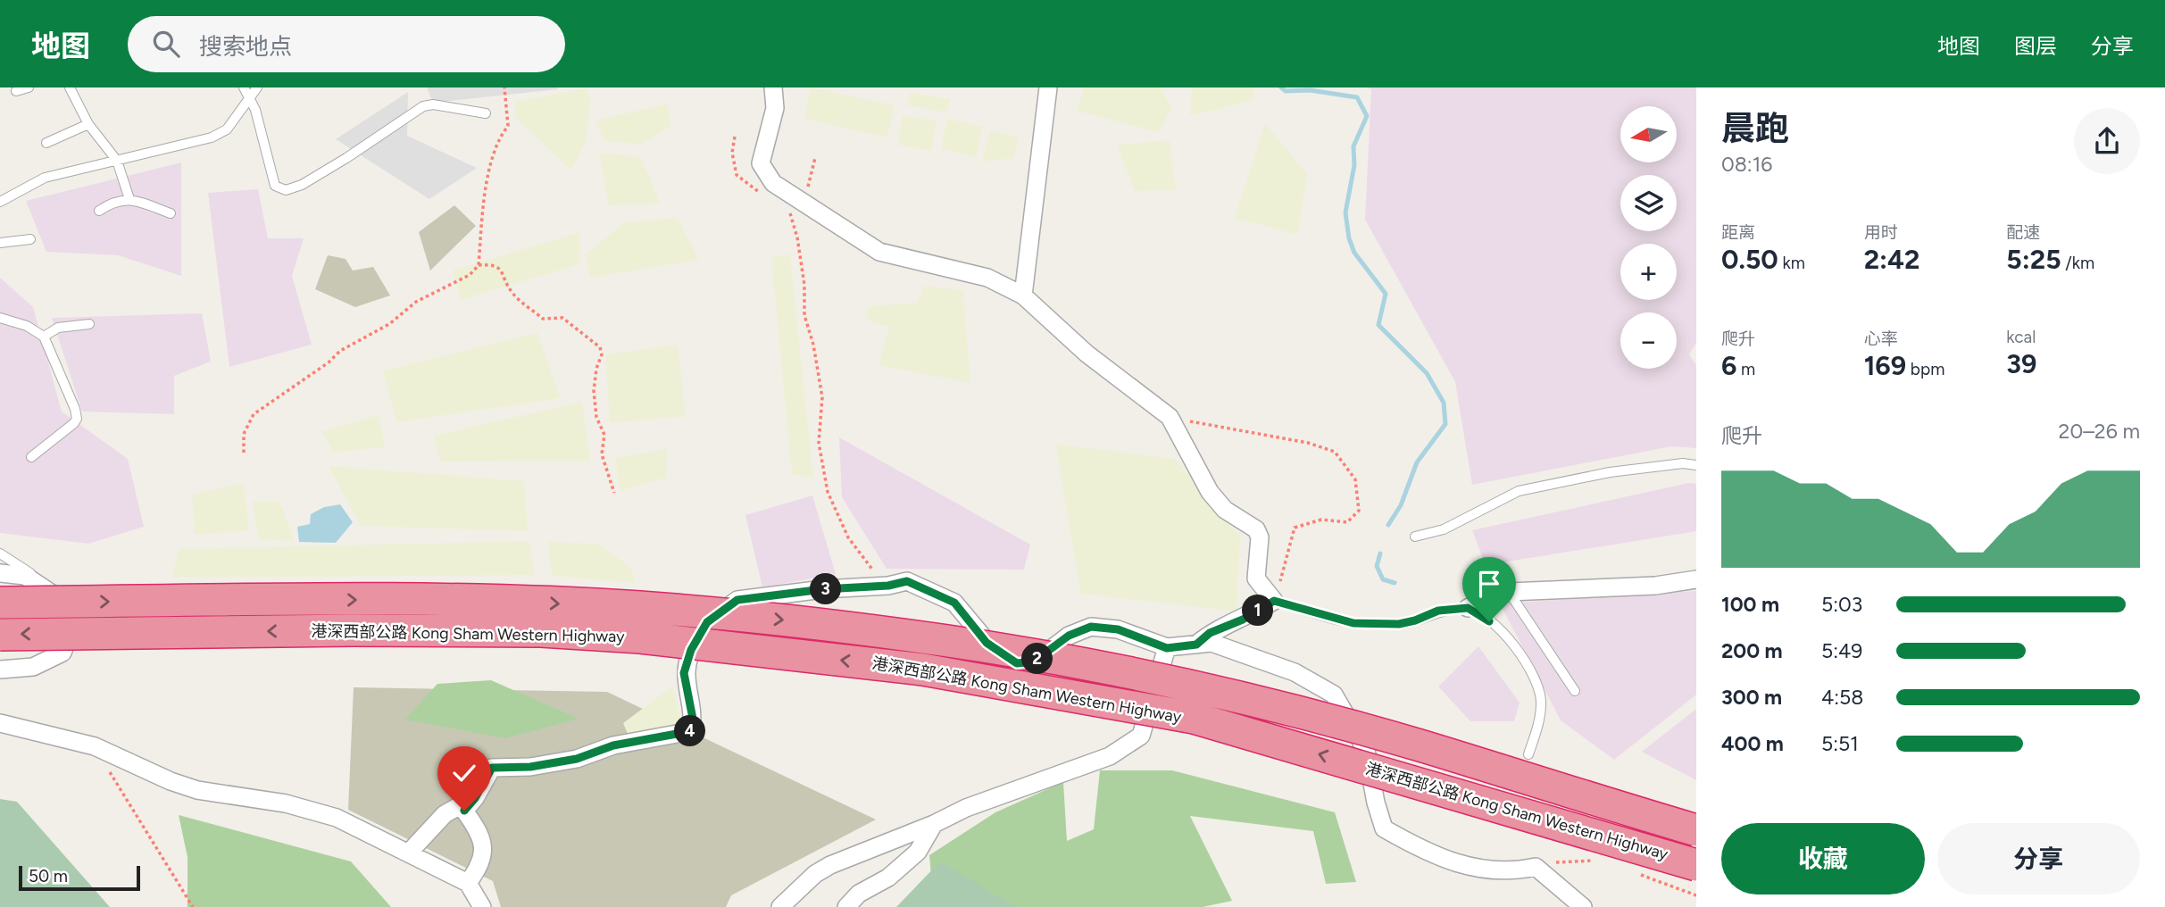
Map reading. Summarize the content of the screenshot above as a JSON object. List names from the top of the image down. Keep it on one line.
{"streets":{"highway":["港深西部公路 Kong Sham Western Highway"]},"scale_bar":"50 m","north":"left","page":{"header":"地图","search":"搜索地点","nav":["地图","图层","分享"],"heading":["晨跑","08:16"],"map_buttons":["+","−"],"stats":[["距离","0.50 km"],["用时","2:42"],["配速","5:25 /km"],["爬升","6 m"],["心率","169 bpm"],["kcal","39"]],"chart":["爬升","20–26 m"],"pins":["3","1","2","4"],"list":[{"name":"100 m","note":"5:03"},{"name":"200 m","note":"5:49"},{"name":"300 m","note":"4:58"},{"name":"400 m","note":"5:51"}],"buttons":["收藏","分享"],"scale":"50 m"}}
